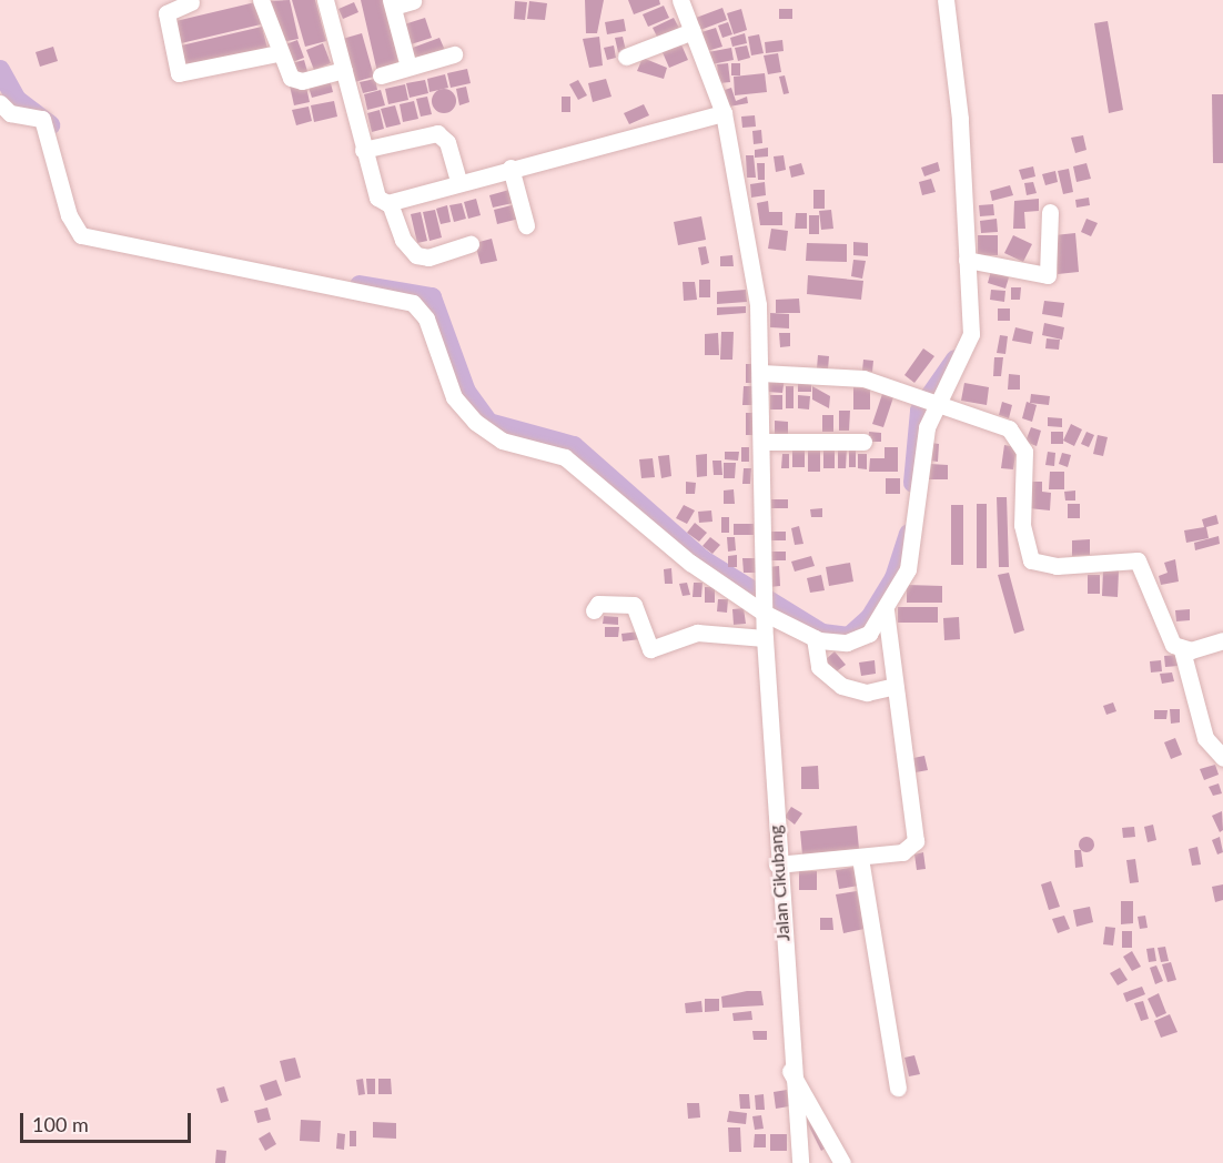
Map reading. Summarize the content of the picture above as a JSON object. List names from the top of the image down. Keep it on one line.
{"streets":{"street":["Jalan Cikubang"]},"scale_bar":"100 m"}
